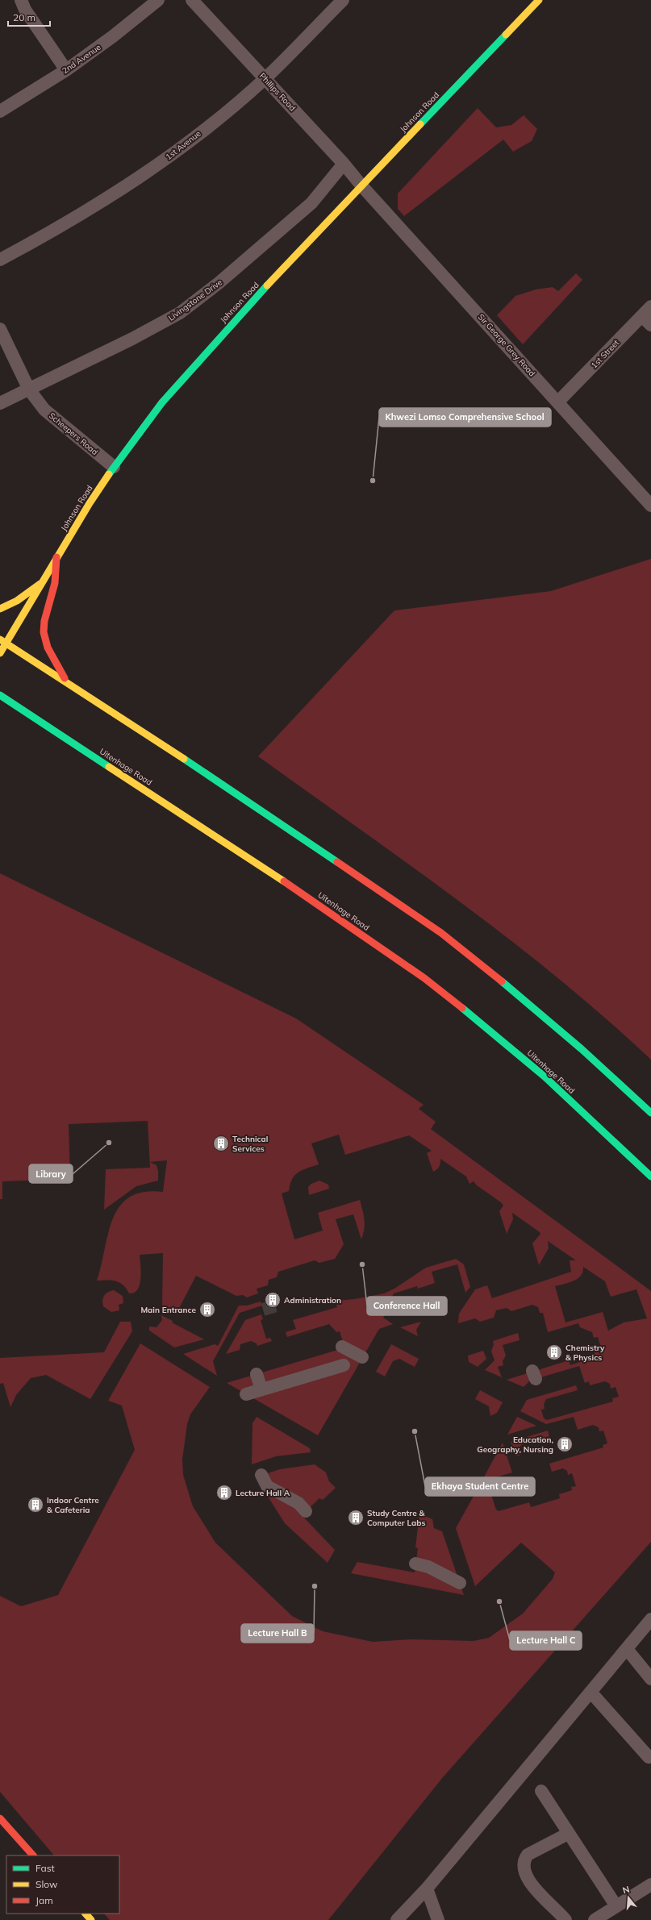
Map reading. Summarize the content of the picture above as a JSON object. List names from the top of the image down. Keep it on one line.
{"streets":{"main road":["Johnson Road","Uitenhage Road"],"street":["2nd Avenue","Phillips Road","1st Avenue","Livingstone Drive","Sir George Grey Road","1st Street","Scheepers Road"]},"crossings":[["Phillips Road","Johnson Road"],["Phillips Road","1st Avenue"],["Phillips Road","Livingstone Drive"],["Phillips Road","Sir George Grey Road"],["Johnson Road","Sir George Grey Road"],["Johnson Road","Scheepers Road"],["Livingstone Drive","Scheepers Road"],["Sir George Grey Road","1st Street"]],"places":{"other":["Khwezi Lomso Comprehensive School","Library","Conference Hall","Ekhaya Student Centre","Lecture Hall B","Lecture Hall C"],"building":["Technical Services","Administration","Main Entrance","Chemistry & Physics","Education, Geography, Nursing","Lecture Hall A","Indoor Centre & Cafeteria","Study Centre & Computer Labs"]},"legend":["Fast","Slow","Jam"],"scale_bar":"20 m","north":"top"}
